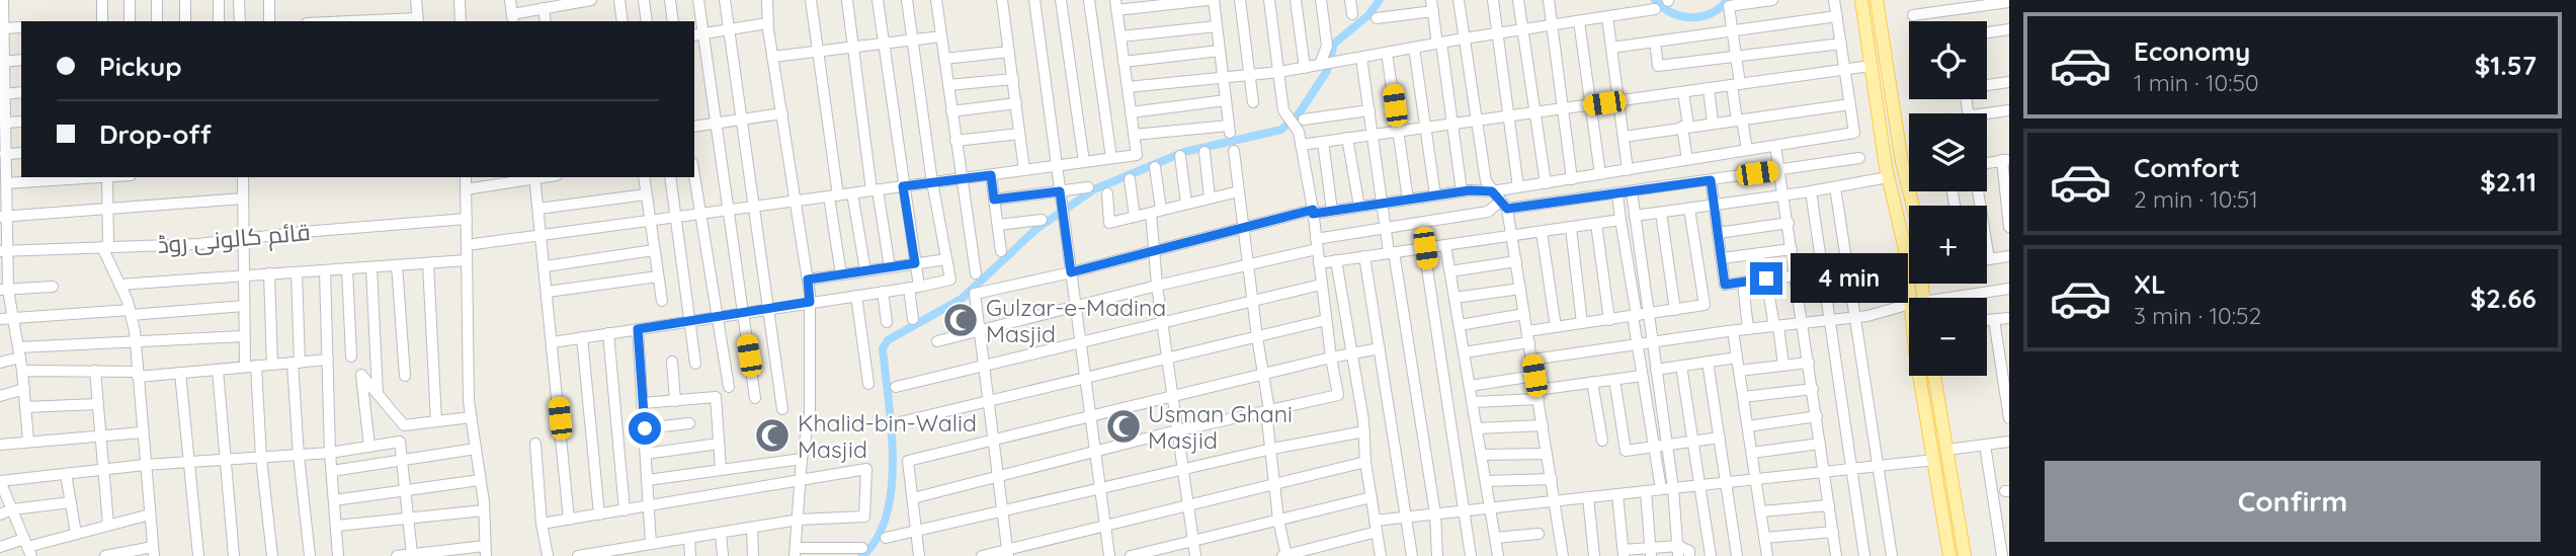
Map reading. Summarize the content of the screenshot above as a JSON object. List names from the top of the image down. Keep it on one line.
{"streets":{"street":["قائم کالونی روڈ"]},"places":{"mosque":["Gulzar-e-Madina Masjid","Usman Ghani Masjid","Khalid-bin-Walid Masjid"]},"page":{"list":[{"name":"Economy","note":"1 min · 10:50","value":"$1.57"},{"name":"Comfort","note":"2 min · 10:51","value":"$2.11"},{"name":"XL","note":"3 min · 10:52","value":"$2.66"}],"map_buttons":["+","−"],"banner":["Pickup","Drop-off"],"bubble":"4 min","buttons":"Confirm"}}
